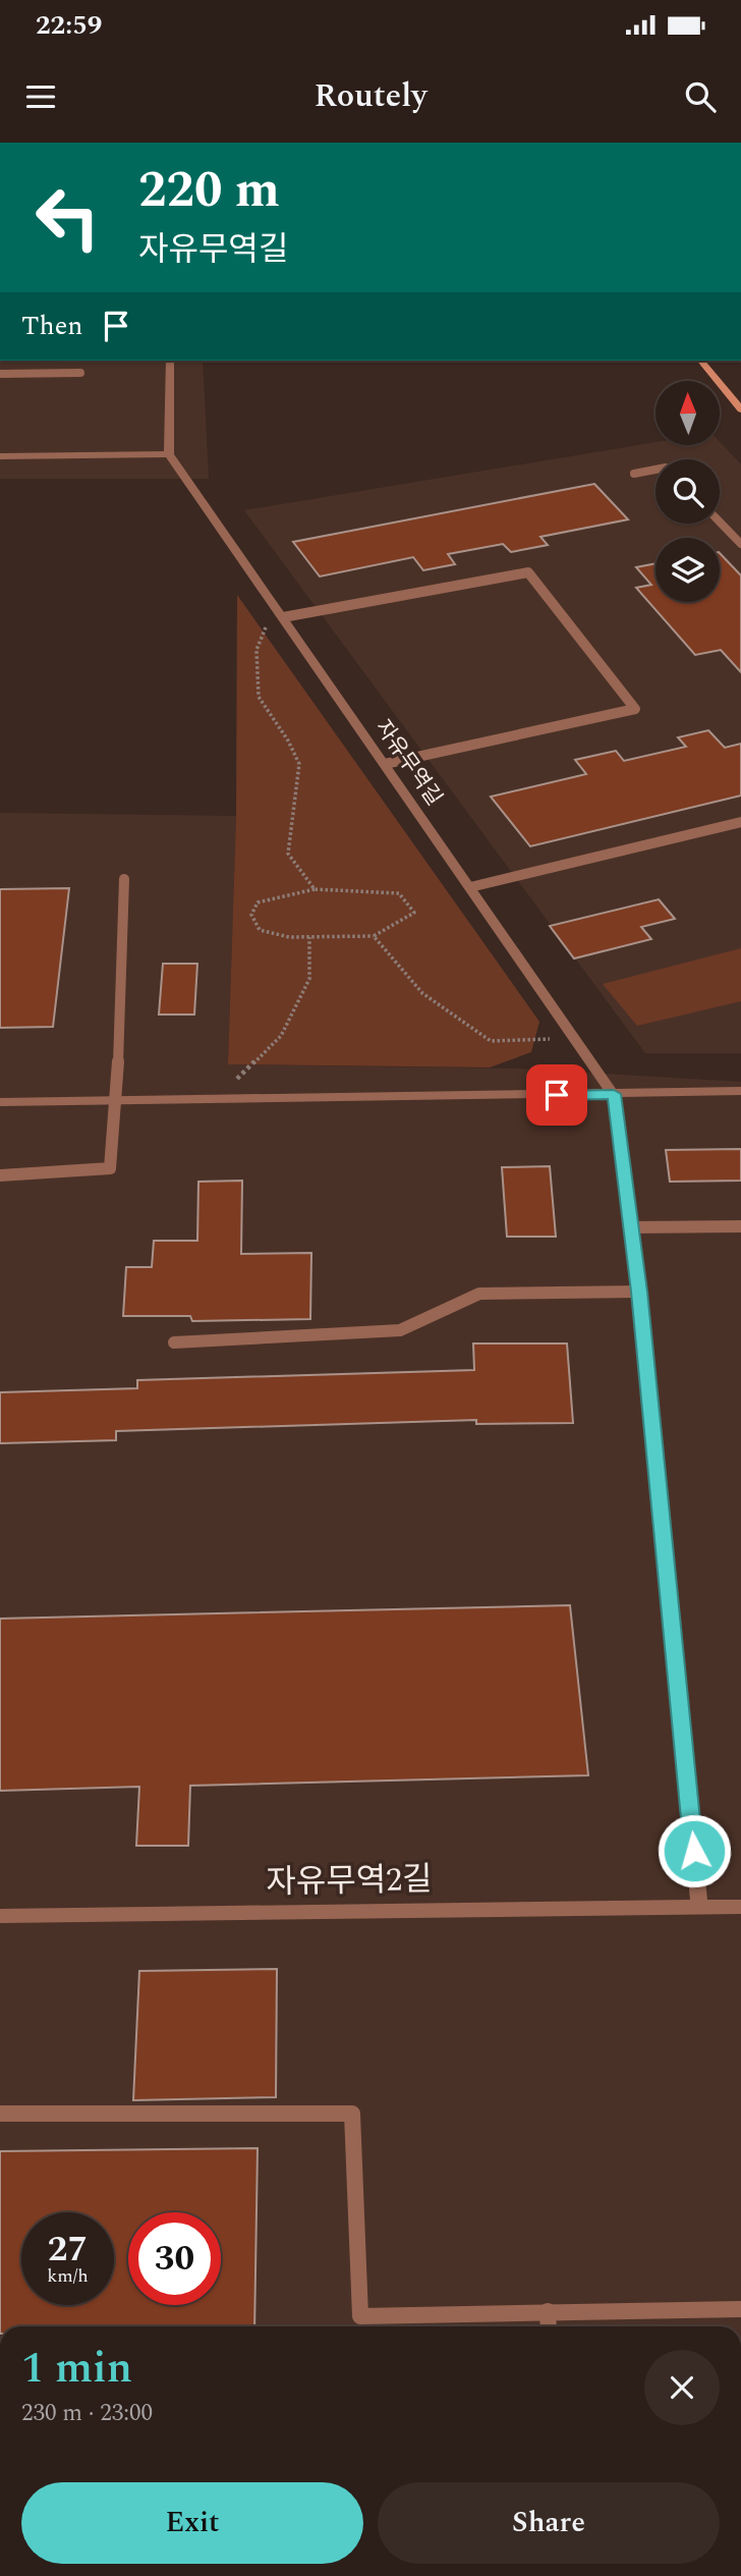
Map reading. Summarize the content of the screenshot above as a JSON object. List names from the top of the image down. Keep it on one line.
{"streets":{"street":["자유무역길","자유무역2길"]},"north":"top","page":{"status":"22:59","header":"Routely","turn":["220 m","자유무역길"],"then":"Then","speed":"27 km/h","limit":"30","heading":["1 min","230 m · 23:00"],"buttons":["Exit","Share"]}}
